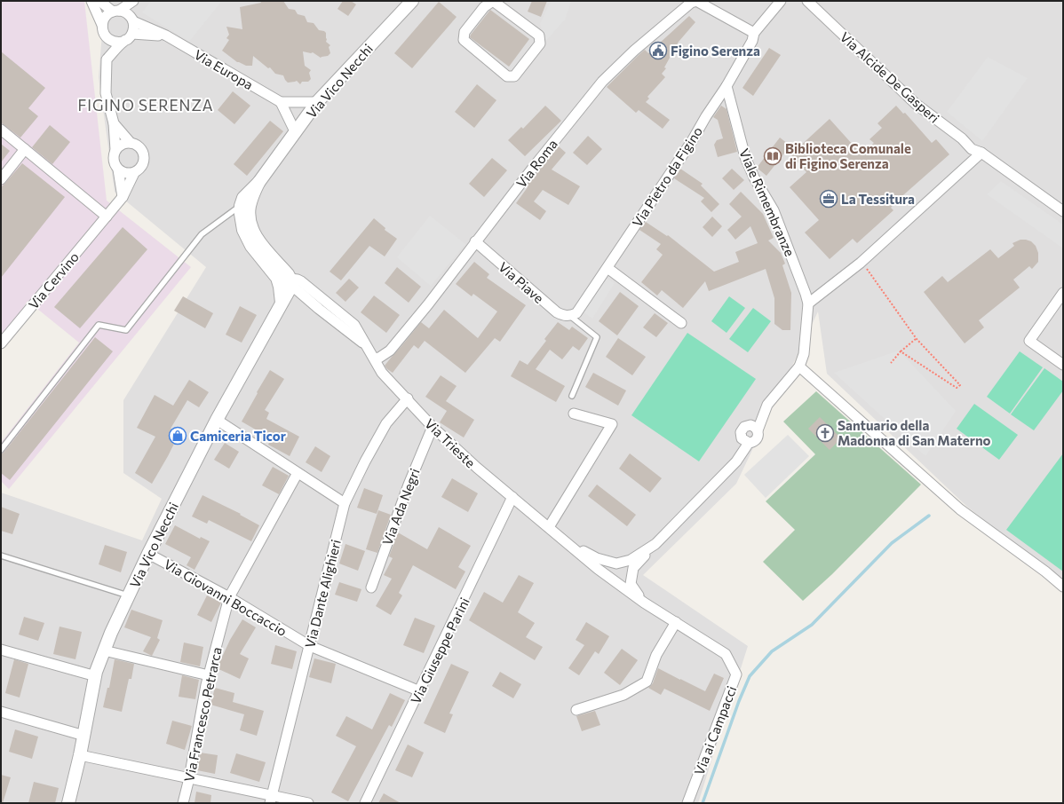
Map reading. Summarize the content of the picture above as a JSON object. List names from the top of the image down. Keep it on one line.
{"streets":{"street":["Via Europa","Via Alcide De Gasperi","Via Vico Necchi","Via Roma","Via Pietro da Figino","Viale Rimembranze","Via Cervino","Via Piave","Via Trieste","Via Ada Negri","Via Dante Alighieri","Via Giovanni Boccaccio","Via Giuseppe Parini","Via Francesco Petrarca","Via ai Campacci"]},"crossings":[["Via Europa","Via Cervino"],["Via Vico Necchi","Via Trieste"],["Via Vico Necchi","Via Giovanni Boccaccio"],["Via Roma","Via Piave"],["Via Roma","Via Trieste"],["Via Pietro da Figino","Viale Rimembranze"],["Via Trieste","Via Ada Negri"],["Via Trieste","Via Dante Alighieri"],["Via Trieste","Via Giuseppe Parini"],["Via Trieste","Via ai Campacci"],["Via Dante Alighieri","Via Giovanni Boccaccio"],["Via Giovanni Boccaccio","Via Giuseppe Parini"],["Via Giovanni Boccaccio","Via Francesco Petrarca"]],"districts":["FIGINO SERENZA"],"places":{"public building":["Figino Serenza"],"library":["Biblioteca Comunale di Figino Serenza"],"office":["La Tessitura"],"church":["Santuario della Madonna di San Materno"],"shop":["Camiceria Ticor"]}}
